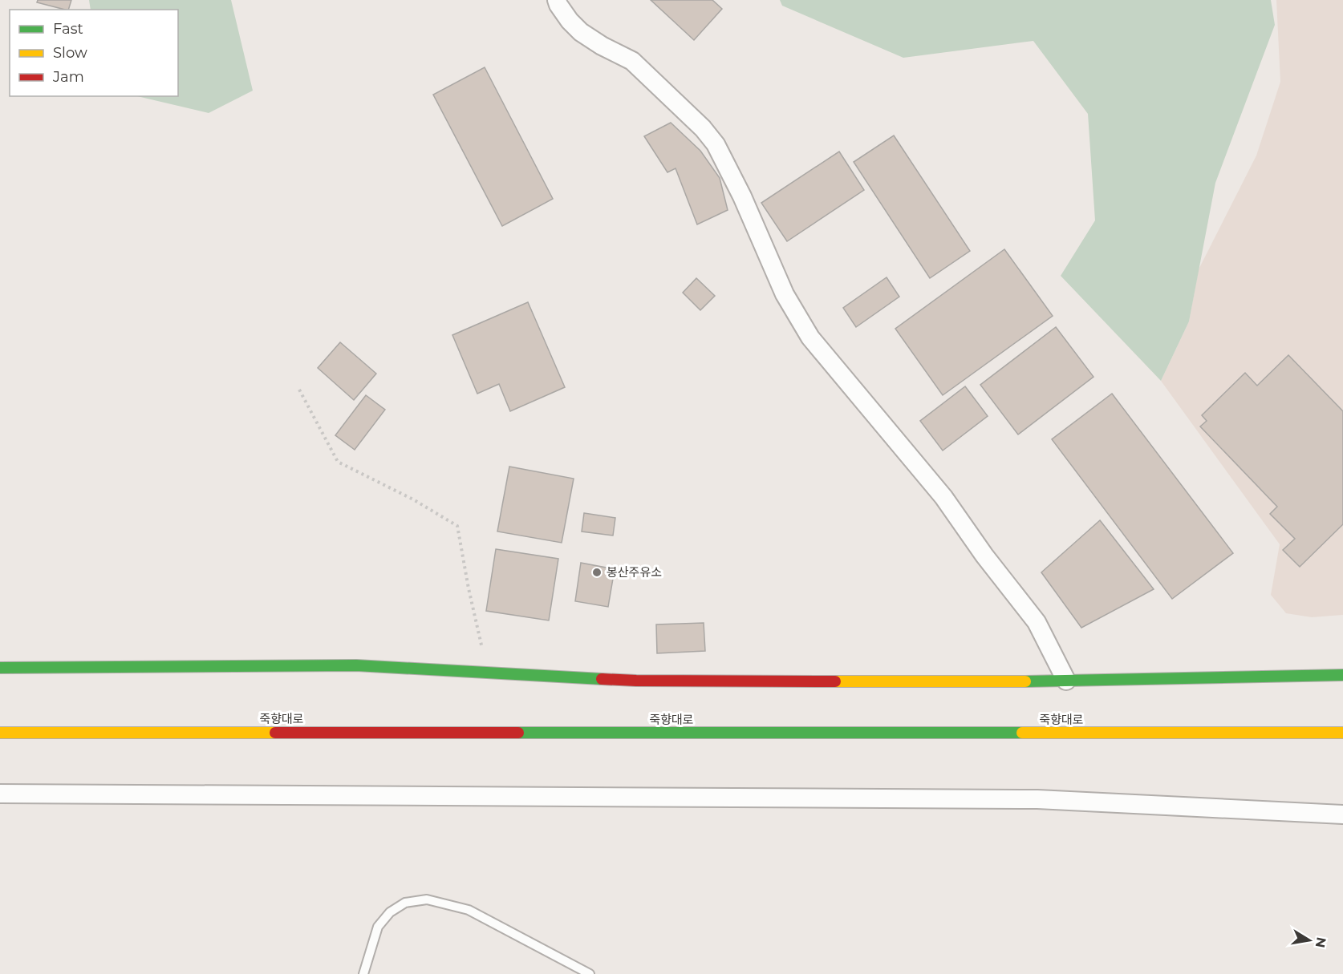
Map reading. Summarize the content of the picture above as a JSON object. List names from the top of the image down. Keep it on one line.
{"streets":{"main road":["죽향대로"]},"places":["봉산주유소"],"legend":["Fast","Slow","Jam"],"north":"right"}
